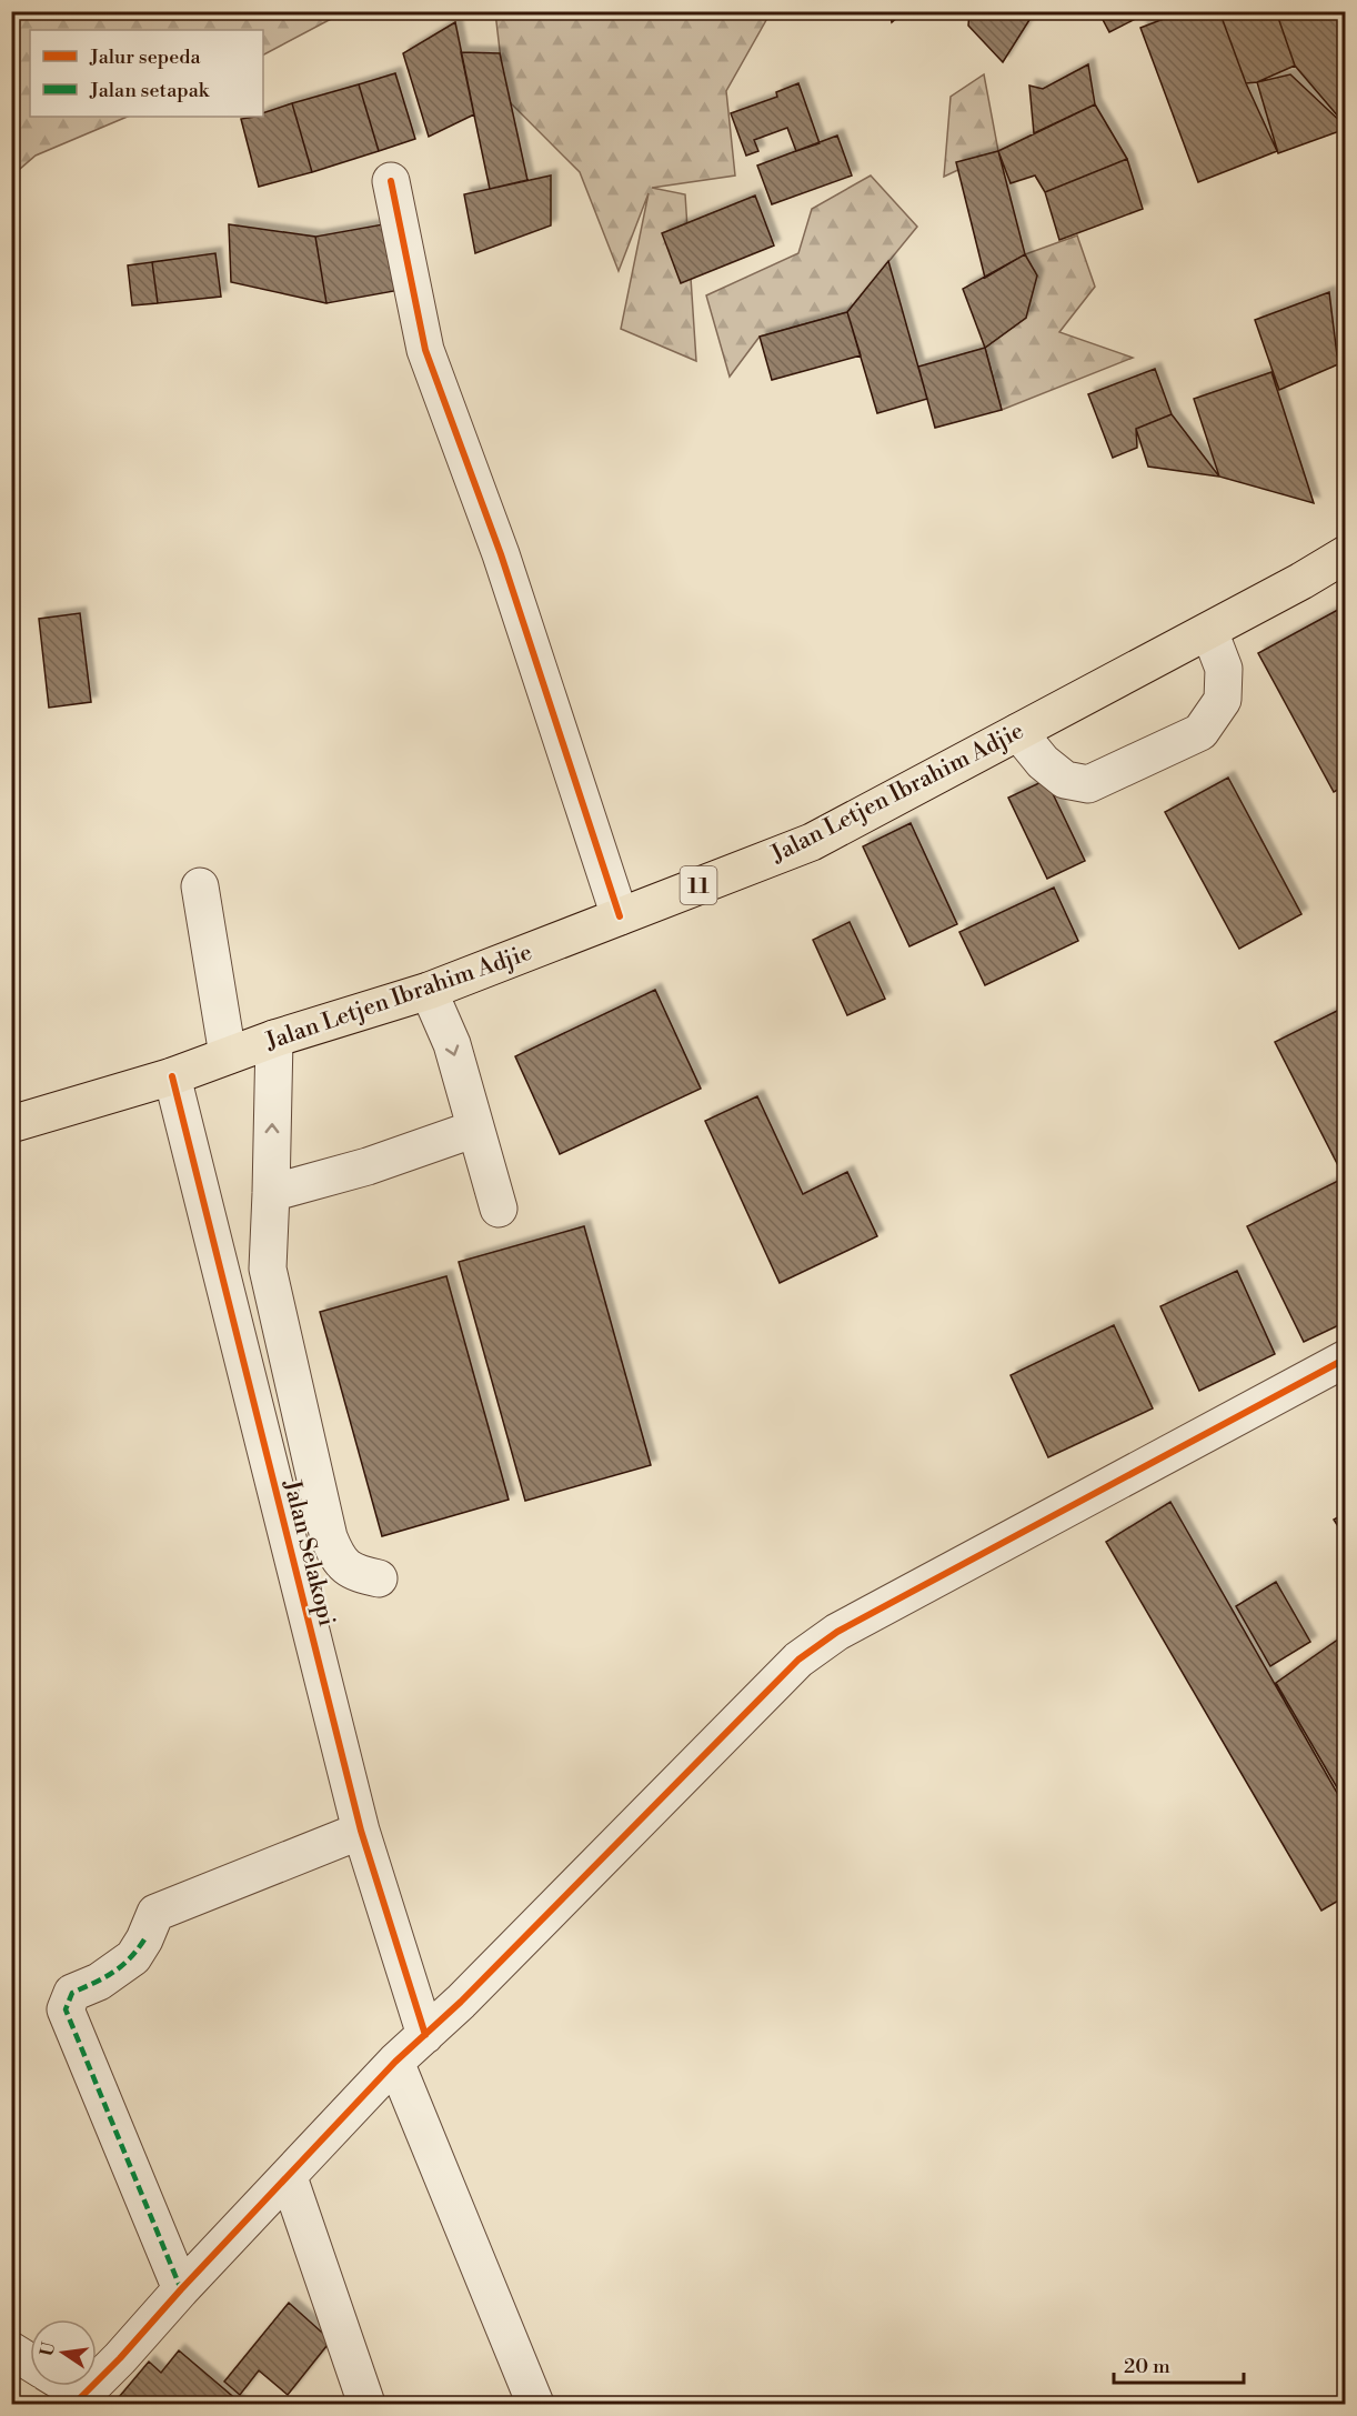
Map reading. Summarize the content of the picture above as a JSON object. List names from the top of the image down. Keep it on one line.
{"streets":{"main road":["Jalan Letjen Ibrahim Adjie","11"],"street":["Jalan Selakopi"]},"crossings":[["Jalan Letjen Ibrahim Adjie","Jalan Selakopi"]],"legend":["Jalur sepeda","Jalan setapak"],"scale_bar":"20 m","north":"left"}
